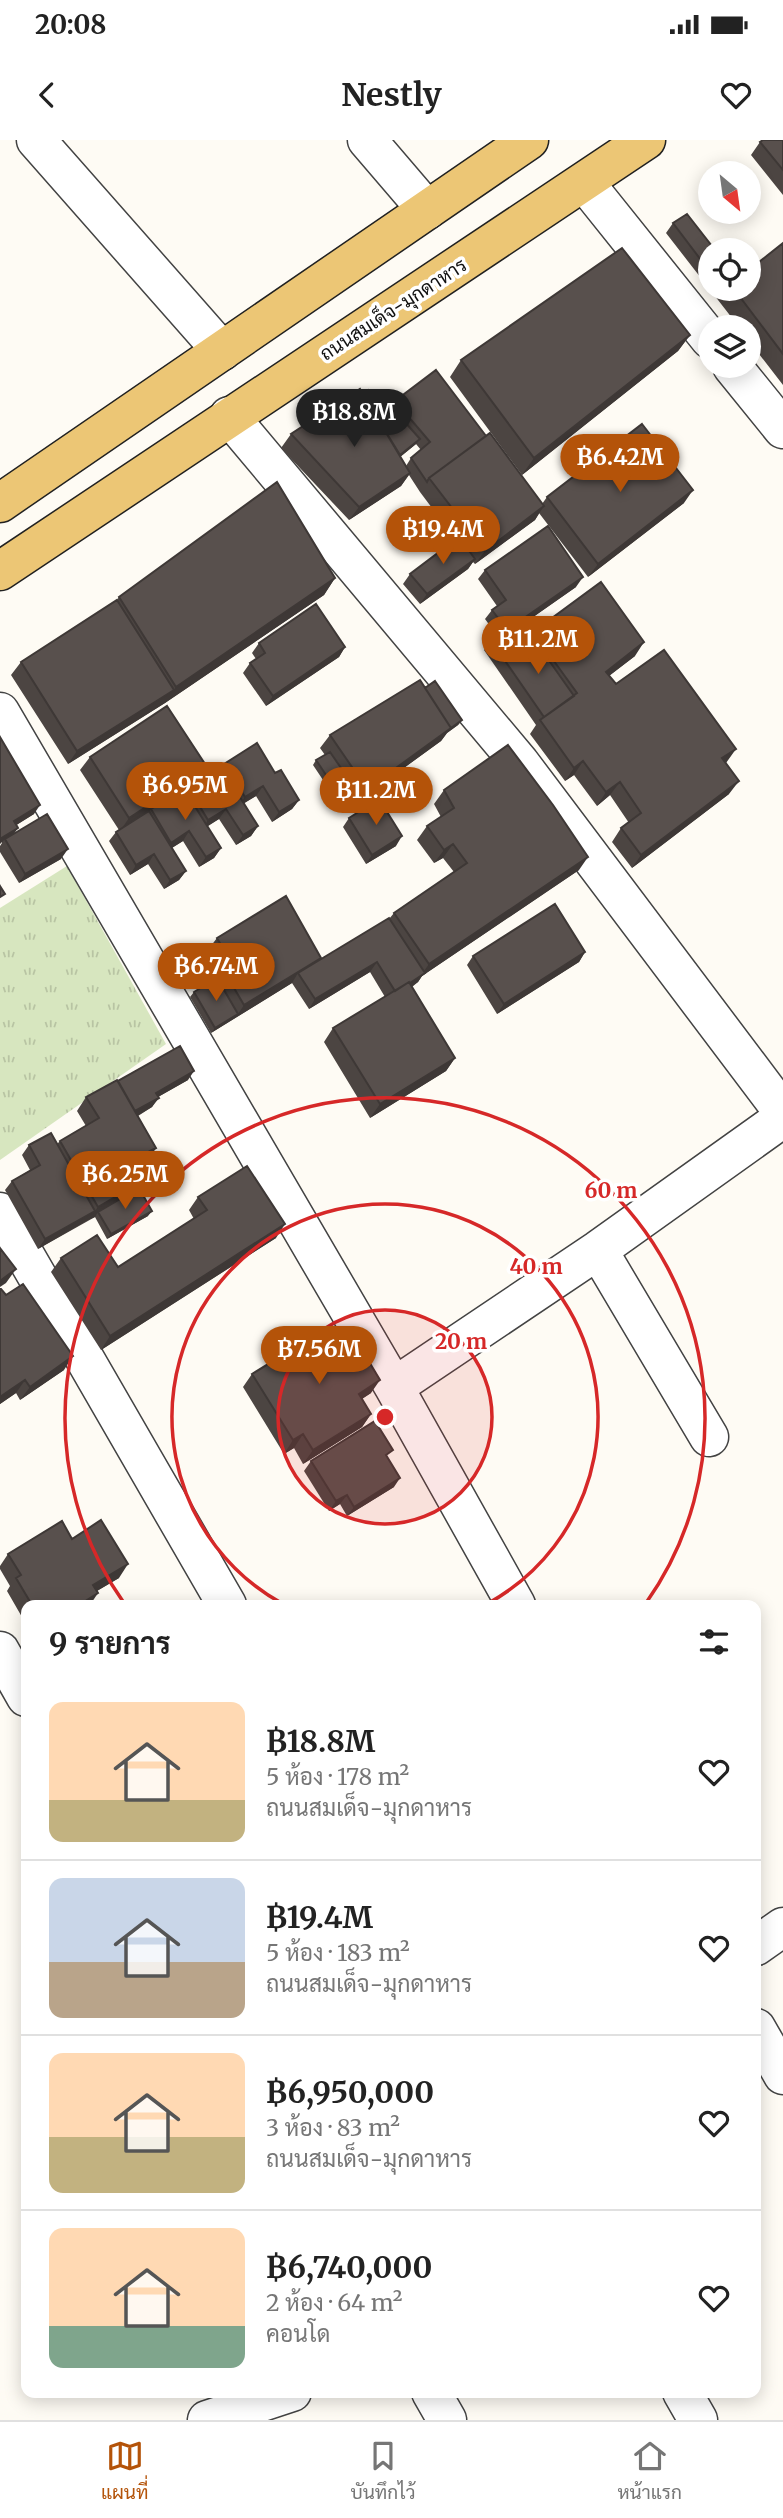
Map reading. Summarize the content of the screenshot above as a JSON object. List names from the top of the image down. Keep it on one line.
{"streets":{"main road":["ถนนสมเด็จ-มุกดาหาร"]},"north":"bottom right","page":{"status":"20:08","header":"Nestly","price":["฿18.8M","฿6.42M","฿19.4M","฿11.2M","฿6.95M","฿11.2M","฿6.74M","฿6.25M","฿7.56M"],"heading":"9 รายการ","list":[{"name":"฿18.8M","note":"5 ห้อง · 178 m² · ถนนสมเด็จ-มุกดาหาร"},{"name":"฿19.4M","note":"5 ห้อง · 183 m² · ถนนสมเด็จ-มุกดาหาร"},{"name":"฿6,950,000","note":"3 ห้อง · 83 m² · ถนนสมเด็จ-มุกดาหาร"},{"name":"฿6,740,000","note":"2 ห้อง · 64 m² · คอนโด"}],"tabs":["แผนที่","บันทึกไว้","หน้าแรก"]},"rings":["60 m","40 m","20 m"]}
